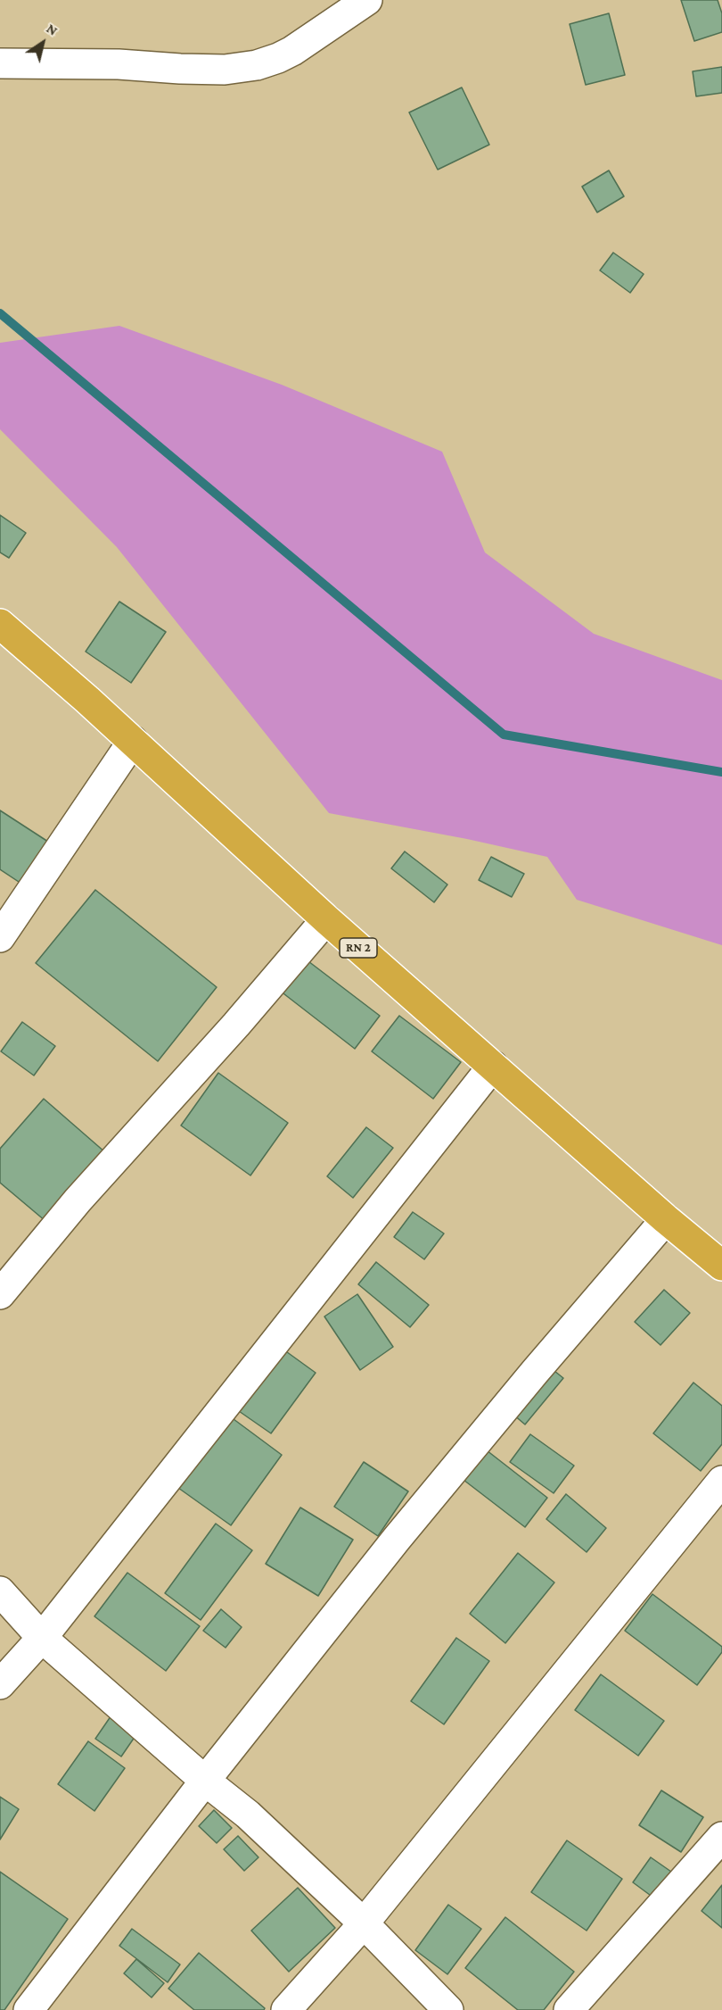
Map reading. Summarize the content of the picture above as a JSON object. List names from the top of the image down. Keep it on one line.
{"streets":{"highway":["RN 2"]},"north":"top right"}
